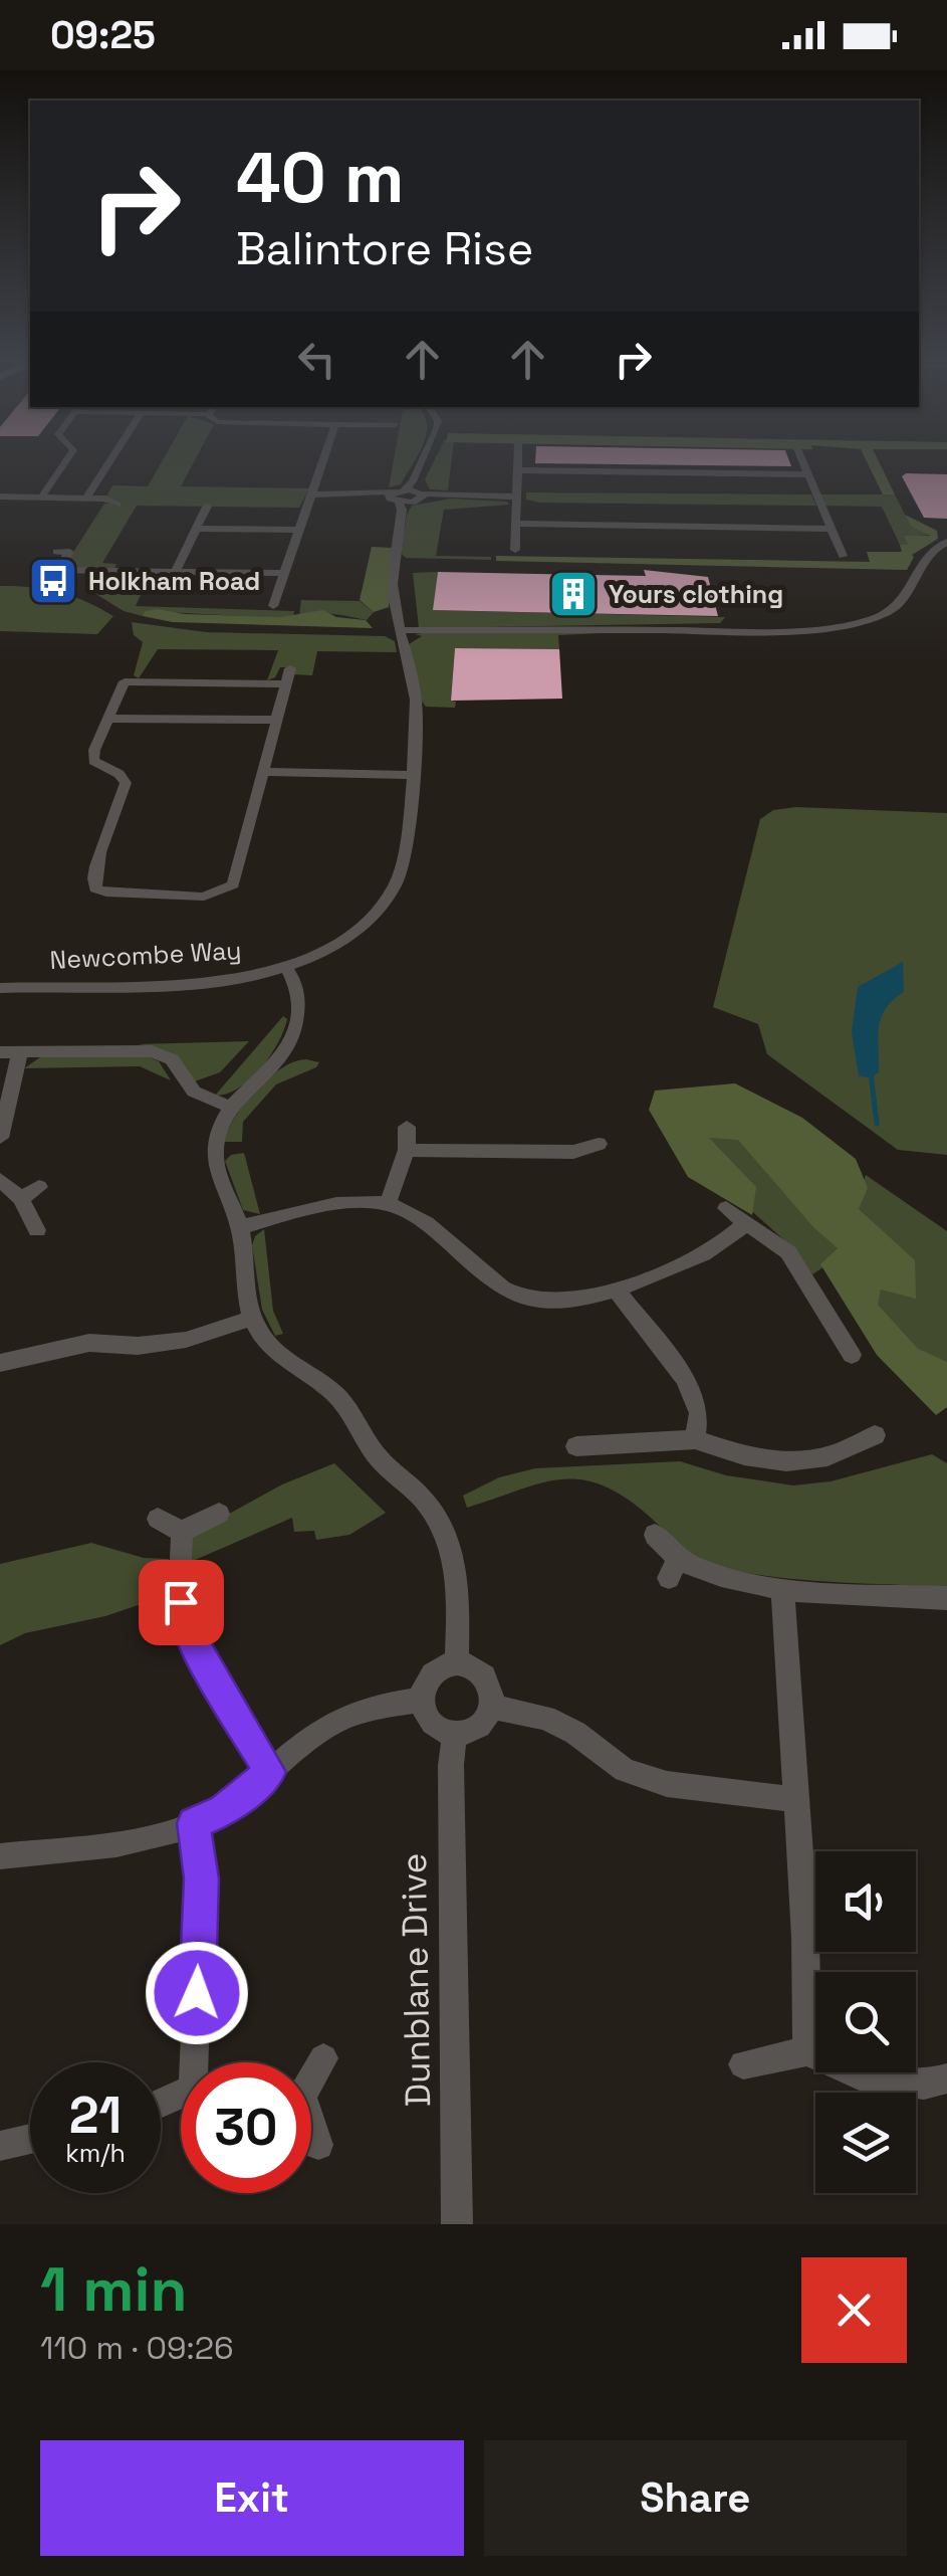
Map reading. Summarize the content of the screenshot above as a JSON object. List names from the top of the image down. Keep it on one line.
{"streets":{"street":["Newcombe Way","Dunblane Drive"]},"places":{"bus stop":["Holkham Road"],"building":["Yours clothing"]},"page":{"status":"09:25","turn":["40 m","Balintore Rise"],"speed":"21 km/h","limit":"30","heading":["1 min","110 m · 09:26"],"buttons":["Exit","Share"]}}
